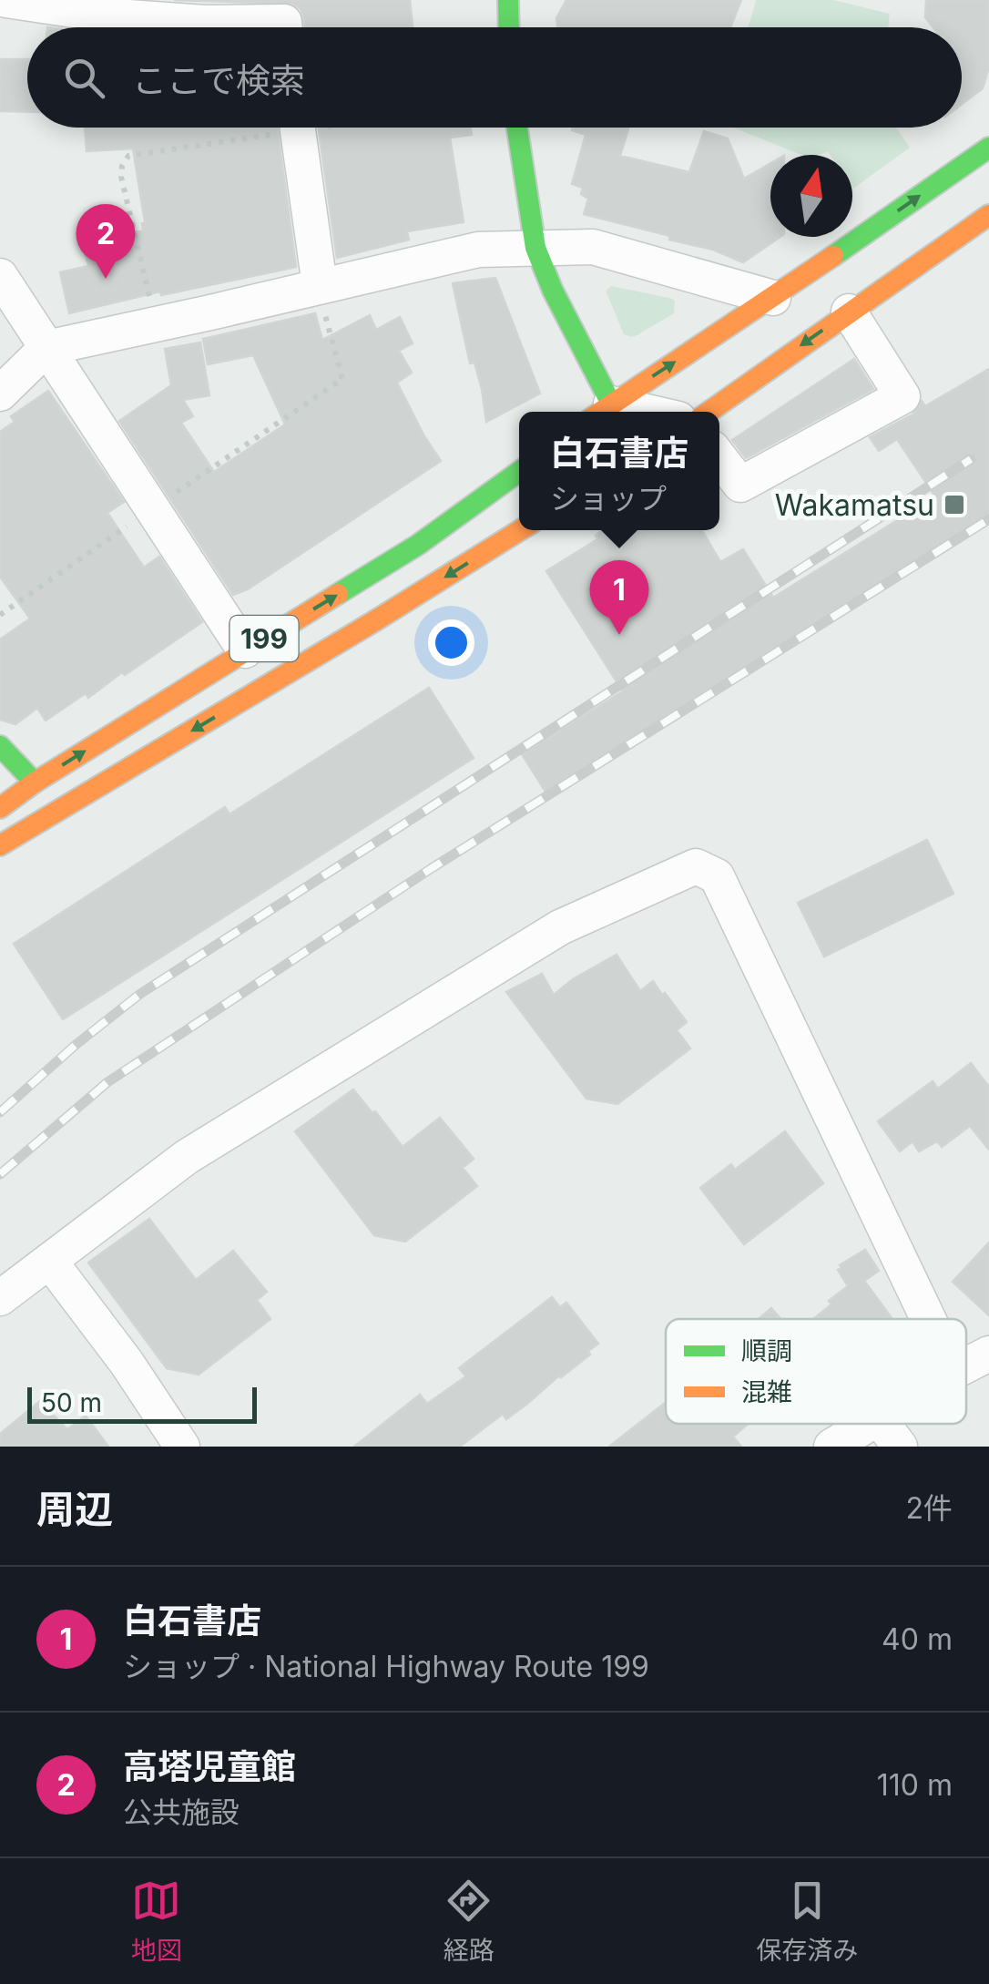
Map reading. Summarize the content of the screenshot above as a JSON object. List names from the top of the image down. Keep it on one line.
{"streets":{"main road":["199"]},"places":{"transit":["Wakamatsu"]},"legend":["順調","混雑"],"scale_bar":"50 m","north":"top","page":{"search":"ここで検索","pins":["2","1"],"popup":["白石書店","ショップ"],"scale":"50 m","heading":["周辺","2件"],"list":[{"mark":"1","name":"白石書店","note":"ショップ · National Highway Route 199","value":"40 m"},{"mark":"2","name":"高塔児童館","note":"公共施設","value":"110 m"}],"nav":["地図","経路","保存済み"]}}
